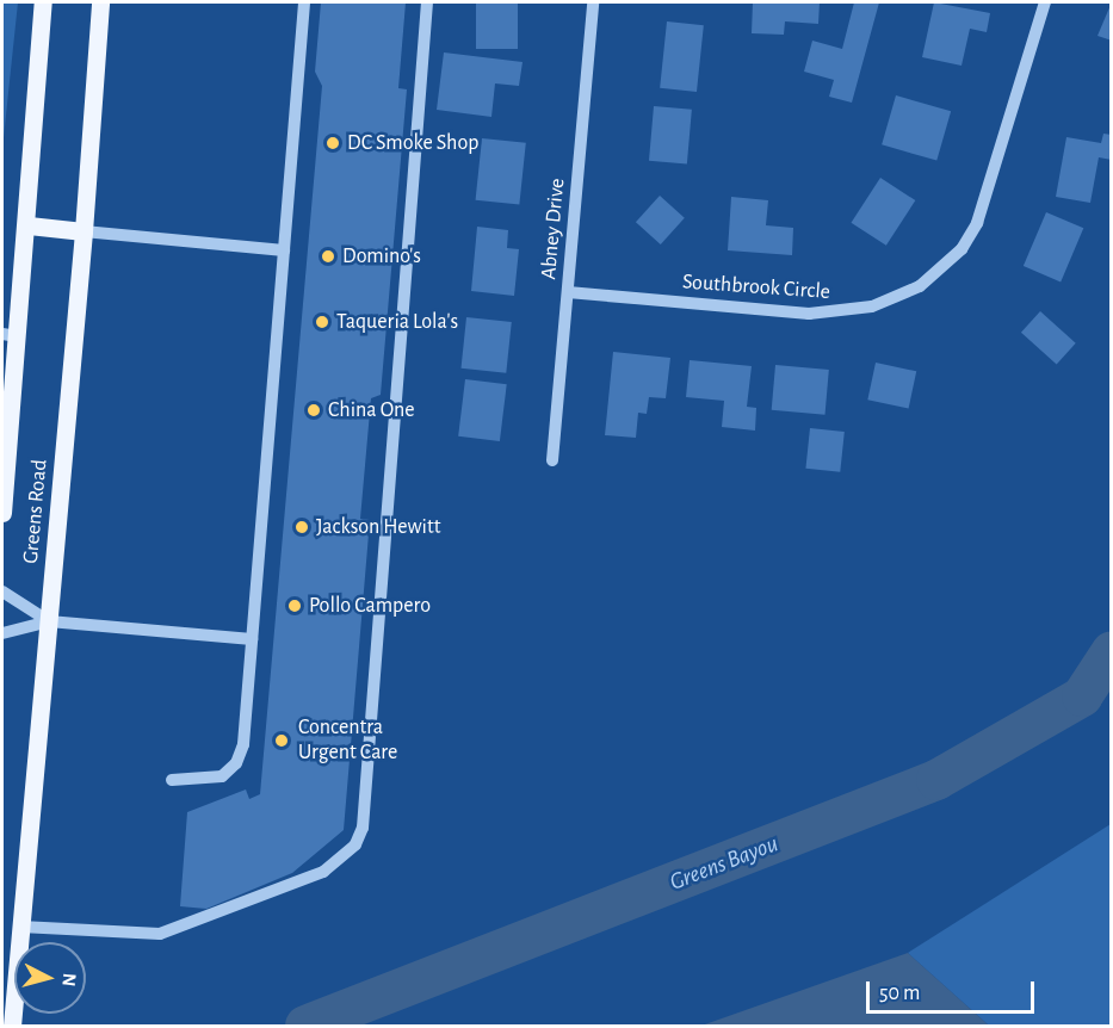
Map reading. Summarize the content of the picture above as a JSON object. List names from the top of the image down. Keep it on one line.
{"streets":{"main road":["Greens Road"],"street":["Abney Drive","Southbrook Circle"]},"crossings":[["Abney Drive","Southbrook Circle"]],"water":["Greens Bayou"],"places":["DC Smoke Shop","Domino's","Taqueria Lola's","China One","Jackson Hewitt","Pollo Campero","Concentra Urgent Care"],"scale_bar":"50 m","north":"right"}
